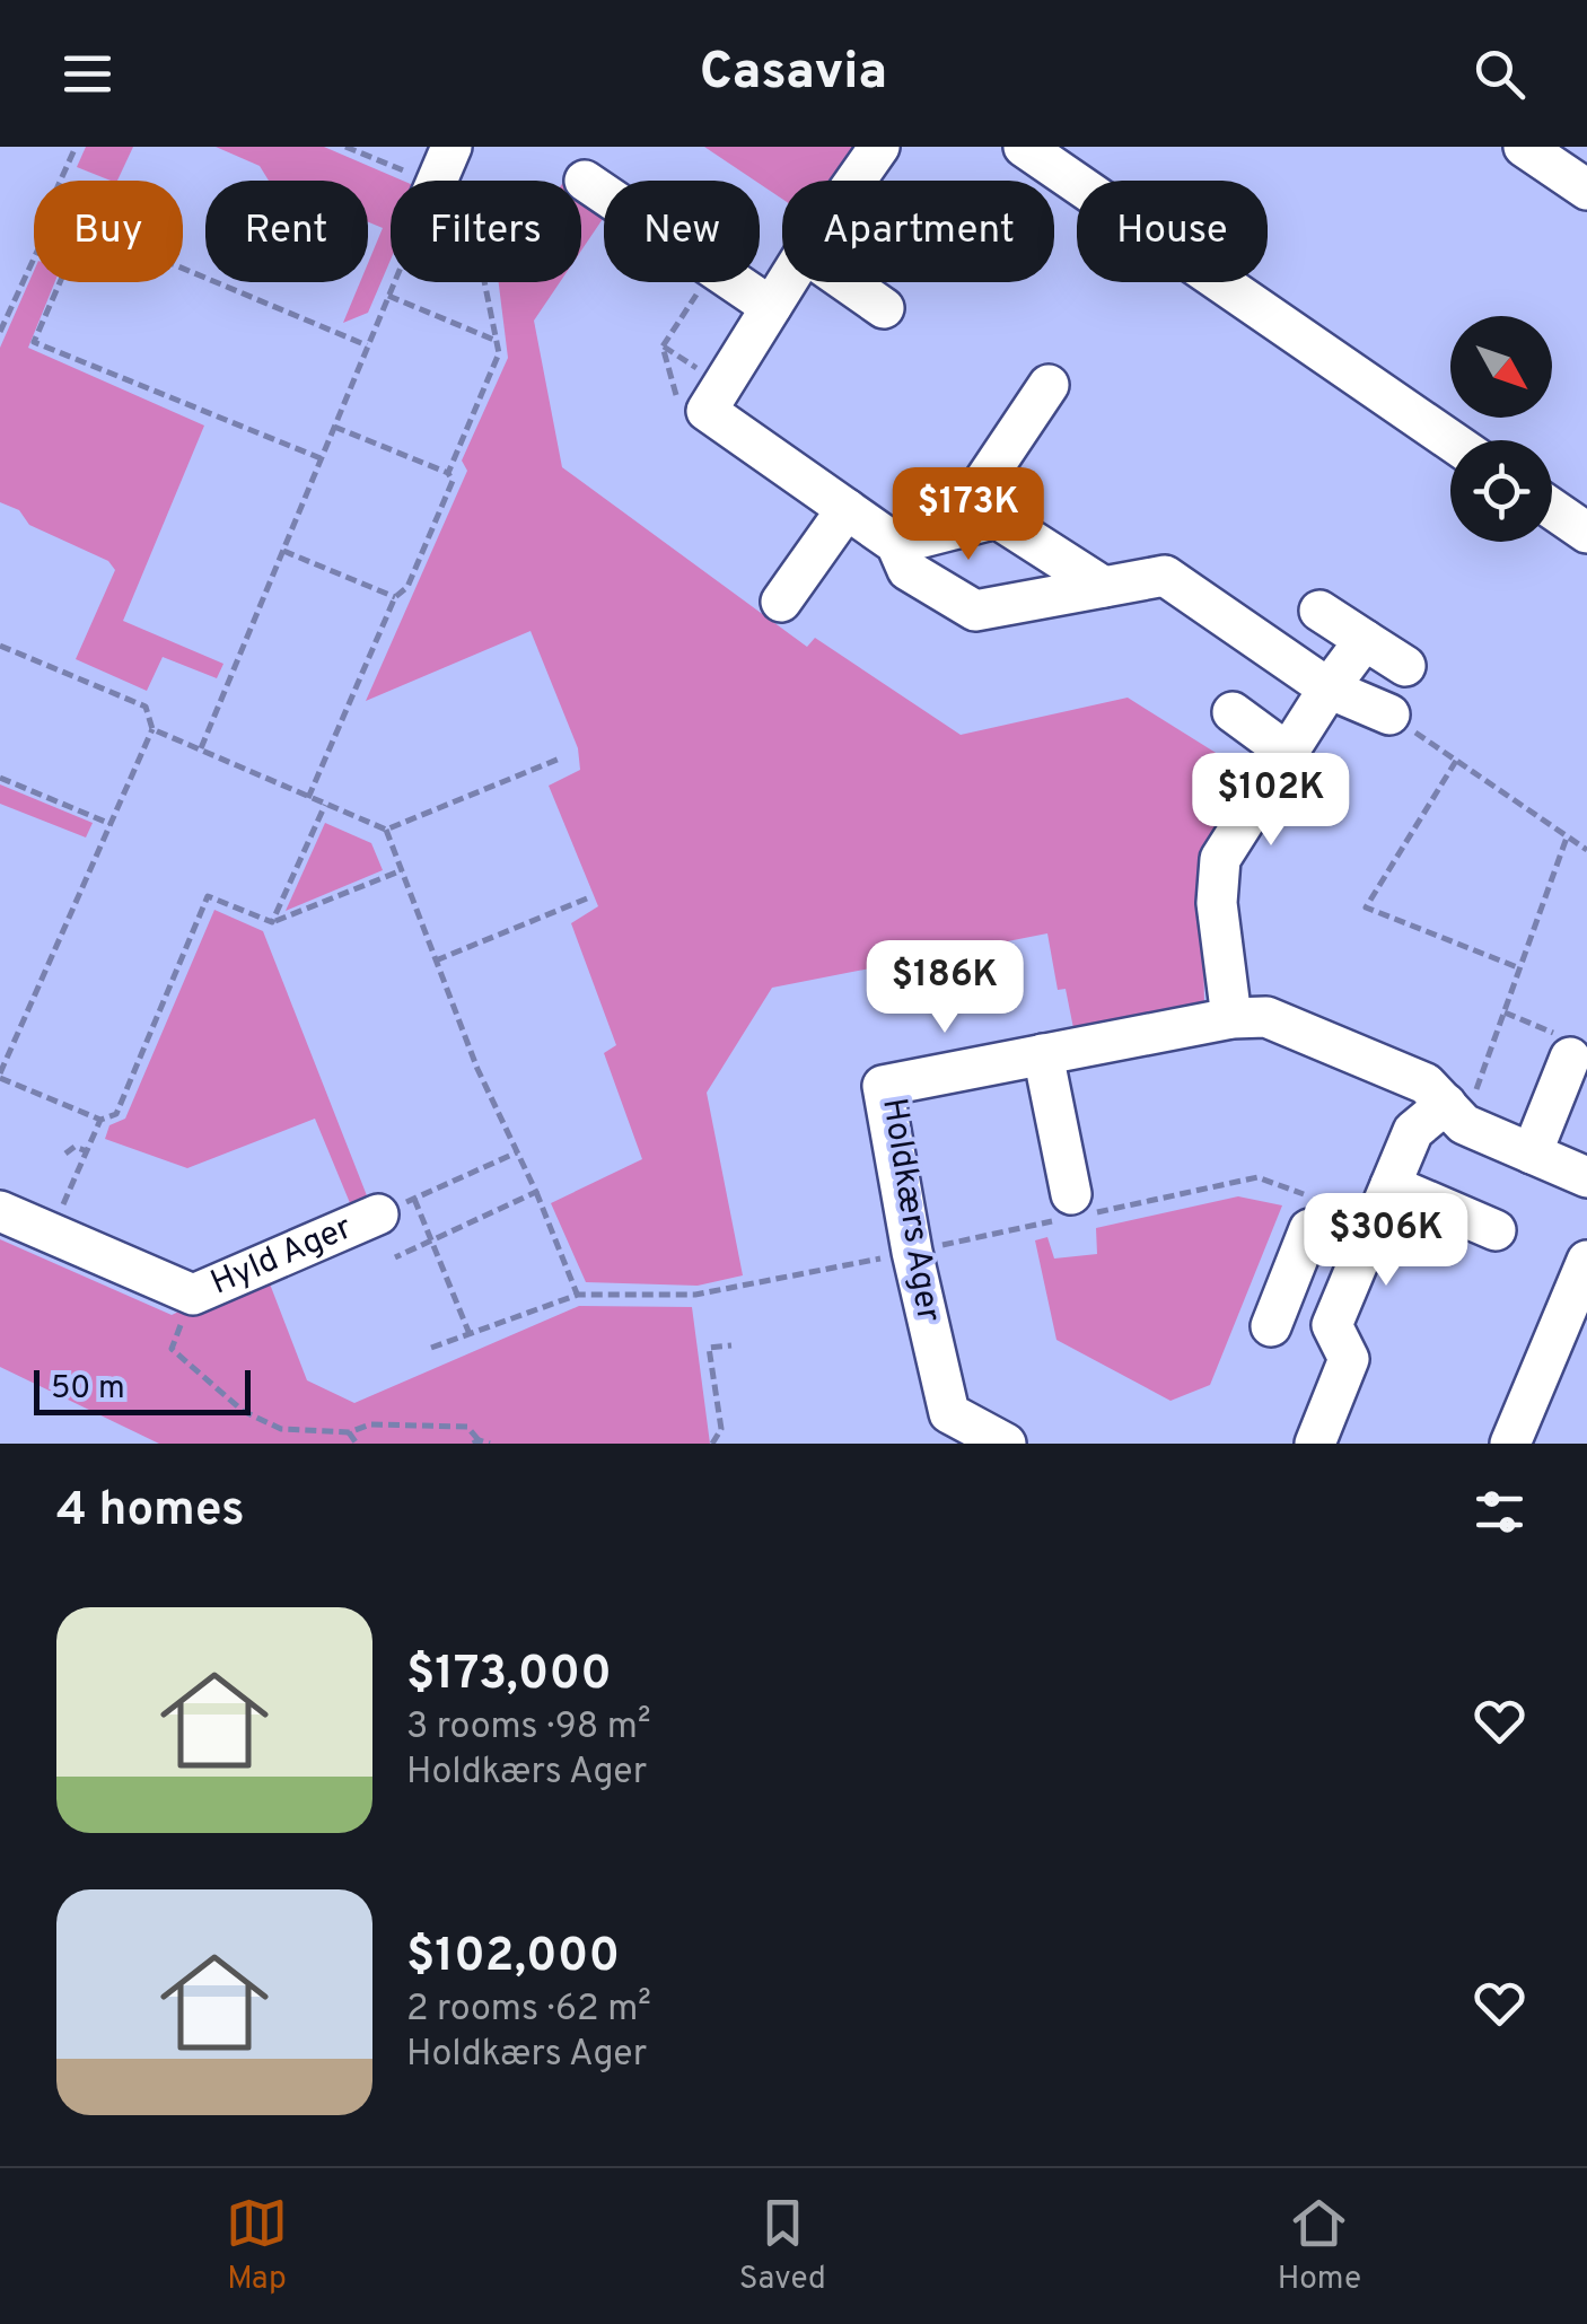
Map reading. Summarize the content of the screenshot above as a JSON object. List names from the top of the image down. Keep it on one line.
{"streets":{"street":["Holdkærs Ager","Hyld Ager"]},"scale_bar":"50 m","north":"bottom right","page":{"header":"Casavia","chip":["Buy","Rent","Filters","New","Apartment","House"],"price":["$173K","$102K","$186K","$306K"],"scale":"50 m","heading":"4 homes","list":[{"name":"$173,000","note":"3 rooms · 98 m² · Holdkærs Ager"},{"name":"$102,000","note":"2 rooms · 62 m² · Holdkærs Ager"}],"tabs":["Map","Saved","Home"]}}
